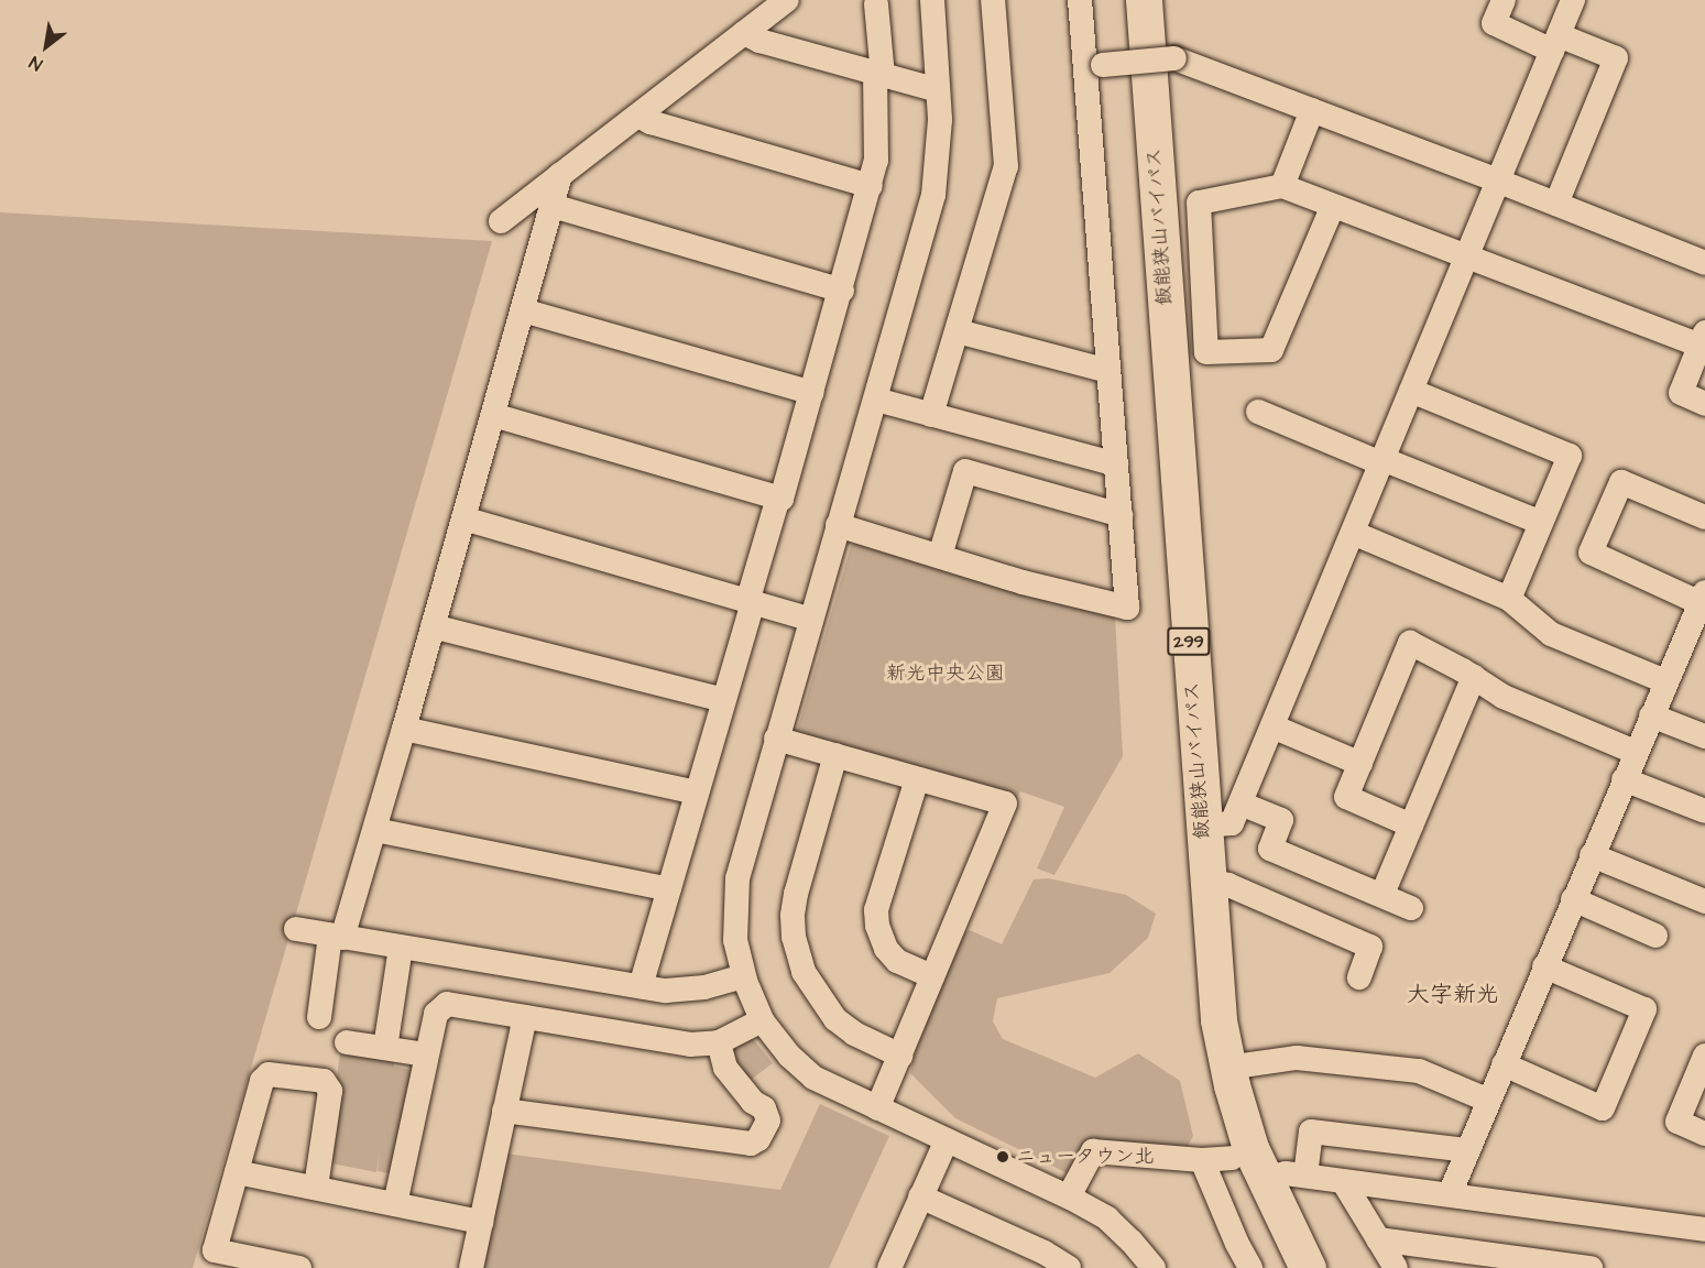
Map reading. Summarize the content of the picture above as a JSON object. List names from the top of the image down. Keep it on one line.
{"streets":{"highway":["飯能狭山バイパス","299"]},"districts":["大字新光"],"parks":["新光中央公園"],"places":["ニュータウン北"],"north":"bottom left"}
